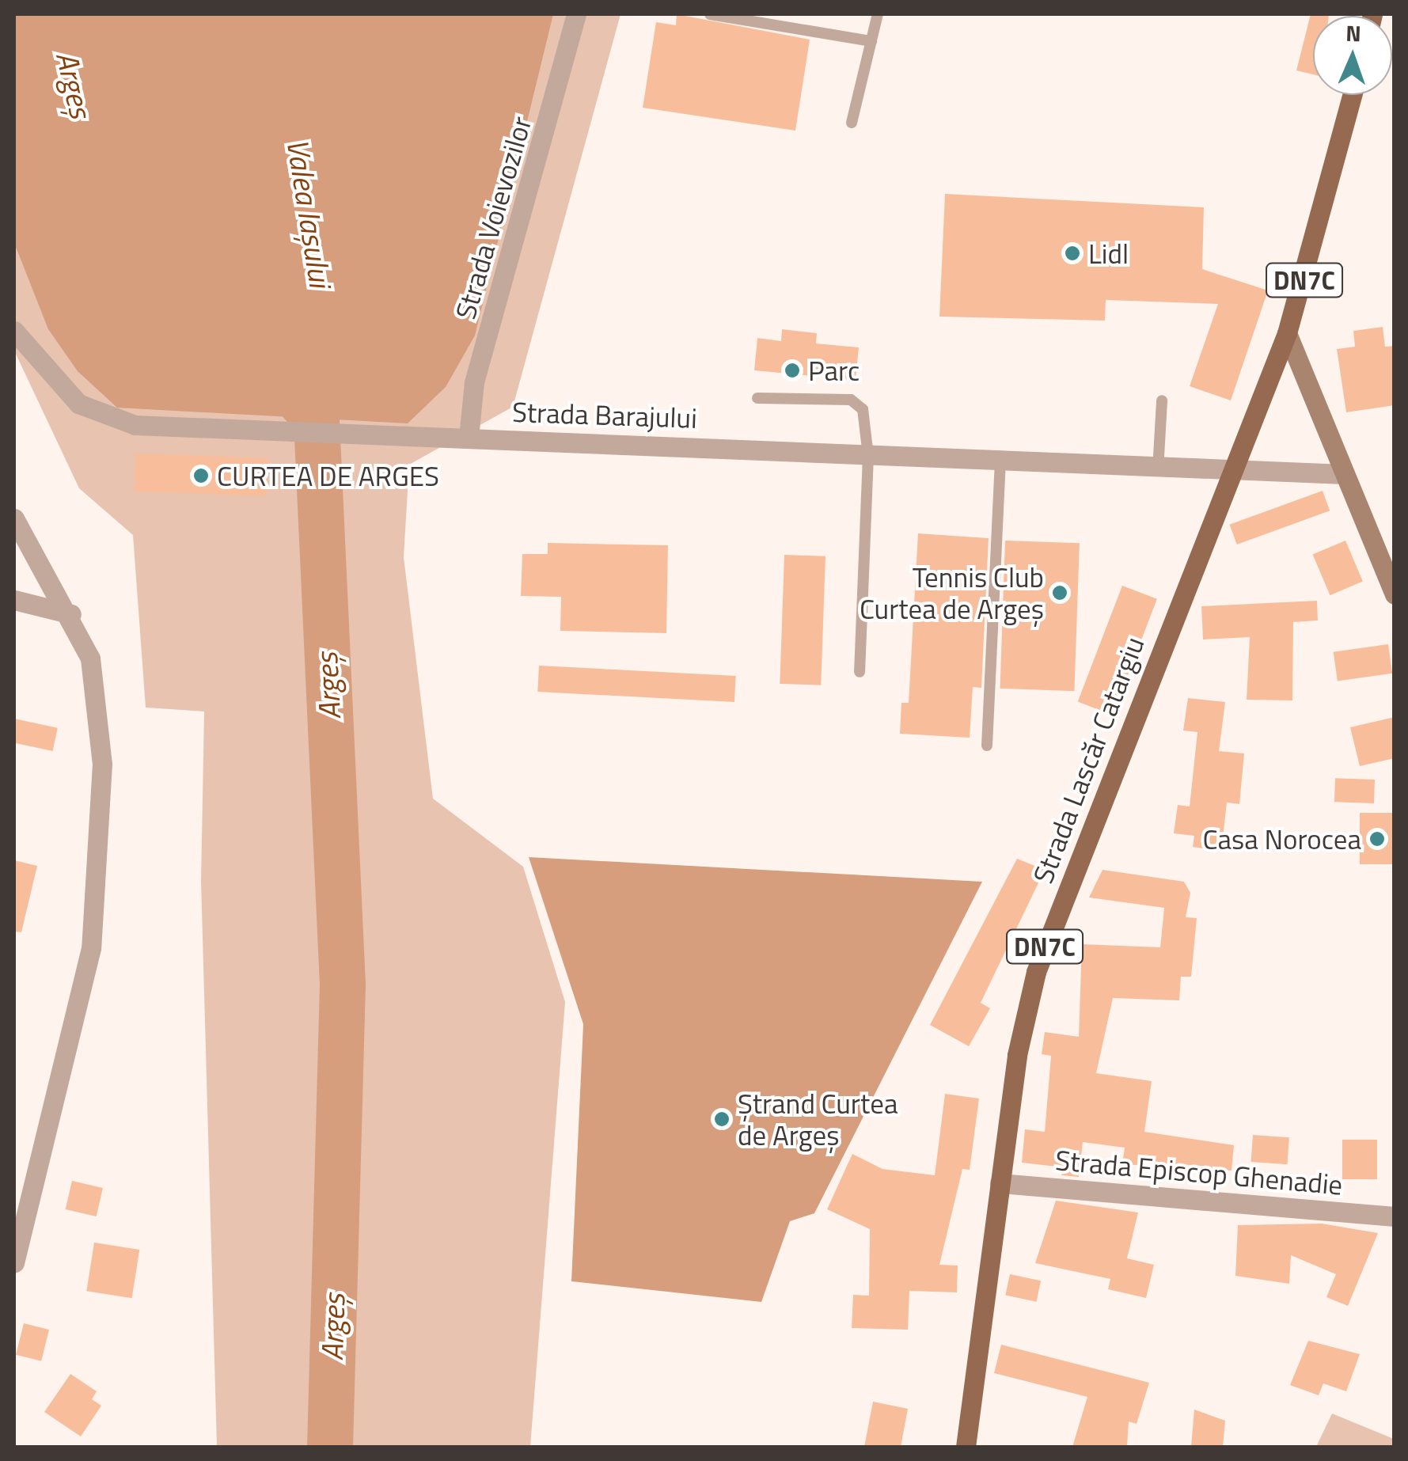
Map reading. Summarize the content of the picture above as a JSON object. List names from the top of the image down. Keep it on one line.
{"streets":{"main road":["DN7C","Strada Lascăr Catargiu"],"street":["Strada Voievozilor","Strada Barajului","Strada Episcop Ghenadie"]},"crossings":[["Strada Voievozilor","Strada Barajului"],["DN7C","Strada Barajului"],["DN7C","Strada Lascăr Catargiu"],["Strada Barajului","Strada Lascăr Catargiu"],["Strada Lascăr Catargiu","Strada Episcop Ghenadie"]],"water":["Argeș","Valea Iașului"],"places":["Lidl","Parc","CURTEA DE ARGES","Tennis Club Curtea de Argeș","Casa Norocea","Ștrand Curtea de Argeș"],"north":"top"}
